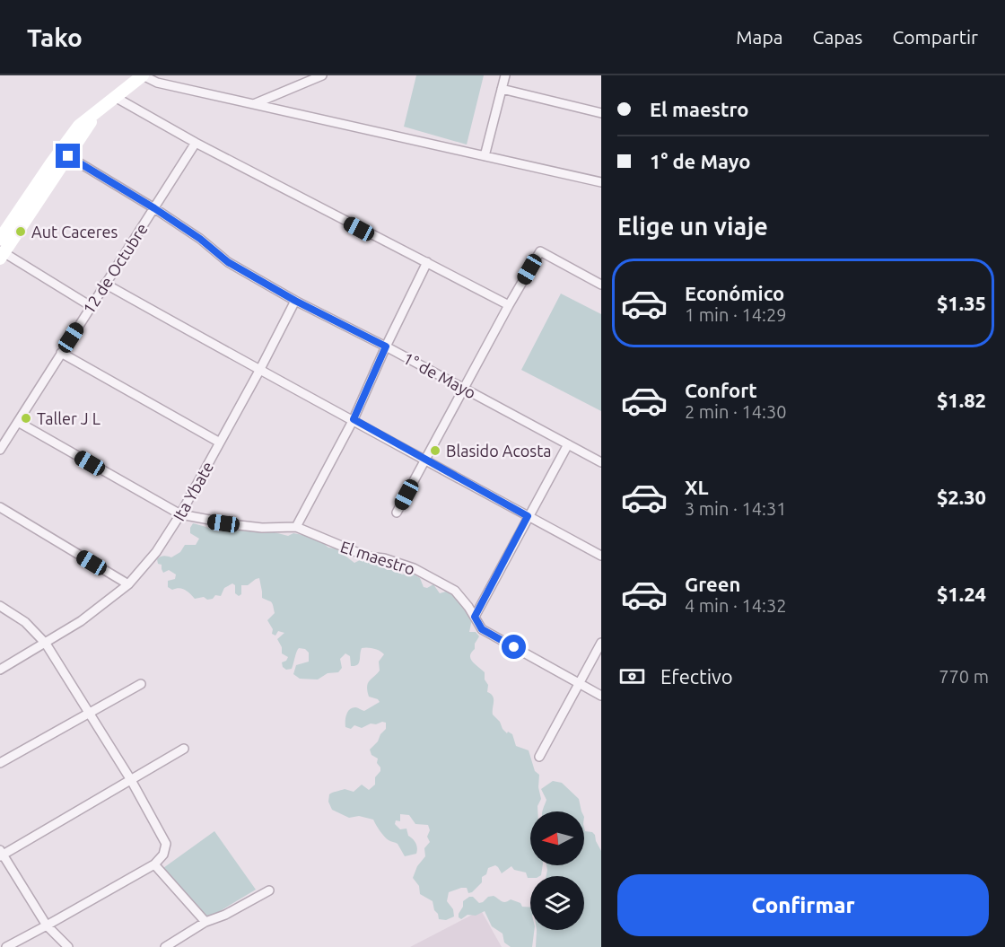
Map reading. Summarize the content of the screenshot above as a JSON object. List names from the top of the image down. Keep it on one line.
{"streets":{"street":["12 de Octubre","1° de Mayo","Ita Ybate","El maestro"]},"crossings":[["12 de Octubre","1° de Mayo"],["12 de Octubre","El maestro"],["1° de Mayo","Ita Ybate"],["Ita Ybate","El maestro"]],"places":["Aut Caceres","Taller J L","Blasido Acosta"],"north":"left","page":{"header":"Tako","nav":["Mapa","Capas","Compartir"],"banner":["El maestro","1° de Mayo"],"heading":"Elige un viaje","list":[{"name":"Económico","note":"1 min · 14:29","value":"$1.35"},{"name":"Confort","note":"2 min · 14:30","value":"$1.82"},{"name":"XL","note":"3 min · 14:31","value":"$2.30"},{"name":"Green","note":"4 min · 14:32","value":"$1.24"}],"pay":["Efectivo","770 m"],"buttons":"Confirmar"}}
